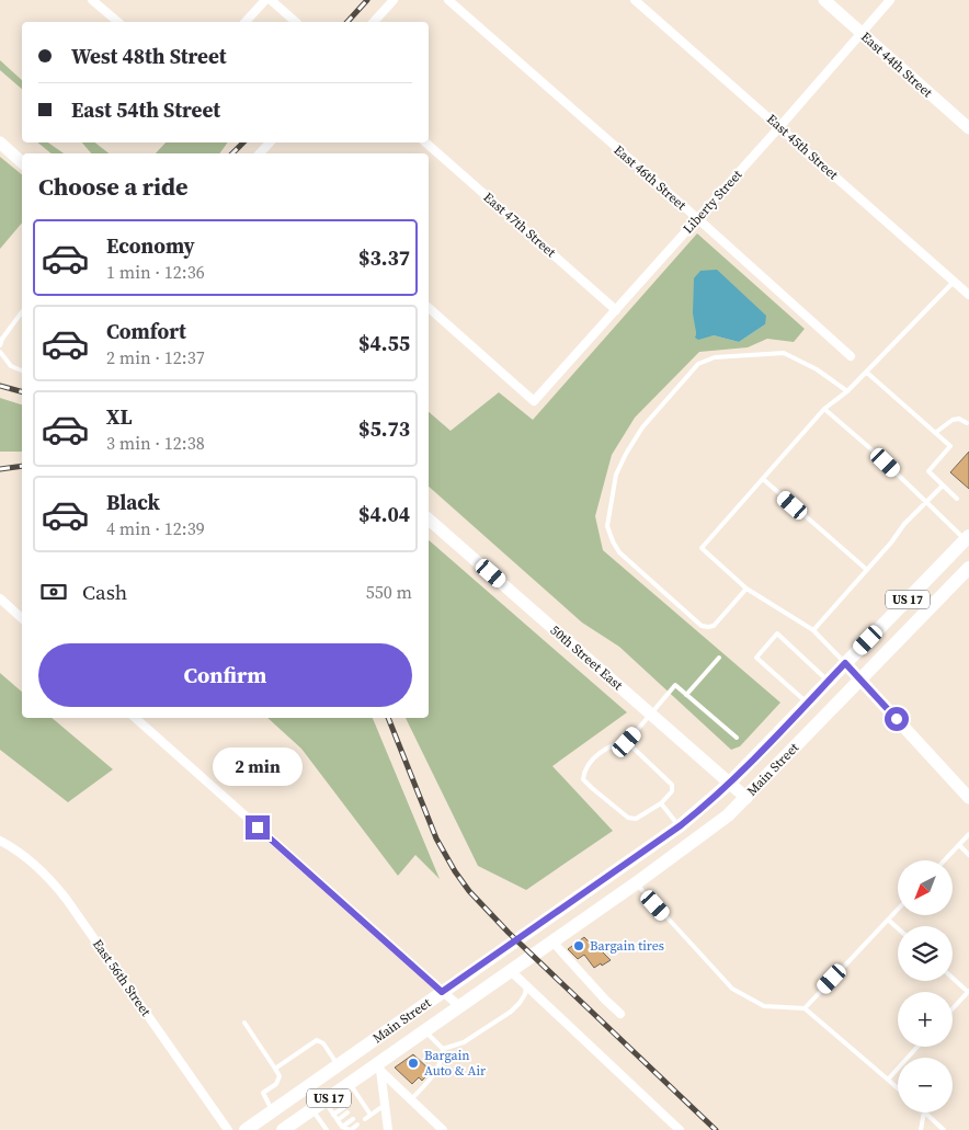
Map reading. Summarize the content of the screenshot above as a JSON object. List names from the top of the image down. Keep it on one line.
{"streets":{"main road":["US 17","Main Street"],"street":["East 44th Street","East 45th Street","East 46th Street","Liberty Street","East 47th Street","50th Street East","East 56th Street"]},"crossings":[["East 44th Street","Liberty Street"],["East 45th Street","Liberty Street"],["East 46th Street","Liberty Street"],["Liberty Street","East 47th Street"],["50th Street East","Main Street"]],"places":["Bargain tires","Bargain Auto & Air"],"north":"bottom left","page":{"banner":["West 48th Street","East 54th Street"],"heading":"Choose a ride","list":[{"name":"Economy","note":"1 min · 12:36","value":"$3.37"},{"name":"Comfort","note":"2 min · 12:37","value":"$4.55"},{"name":"XL","note":"3 min · 12:38","value":"$5.73"},{"name":"Black","note":"4 min · 12:39","value":"$4.04"}],"pay":["Cash","550 m"],"buttons":"Confirm","bubble":"2 min","map_buttons":["+","−"]}}
